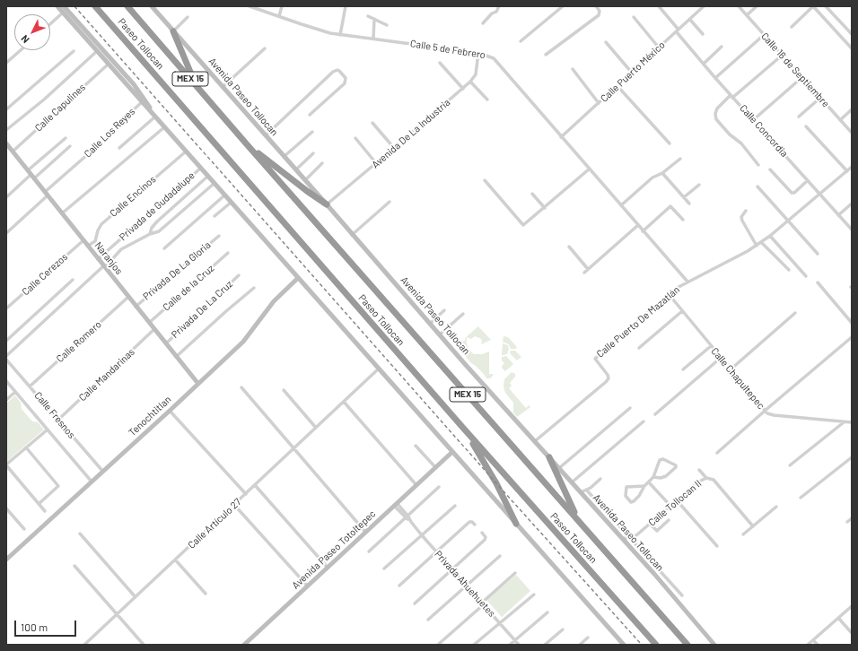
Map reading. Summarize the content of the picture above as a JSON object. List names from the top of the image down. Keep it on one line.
{"streets":{"highway":["Paseo Tollocan","MEX 15"],"main road":["Avenida Paseo Tollocan","Naranjos","Tenochtitlan","Avenida Paseo Totoltepec"],"street":["Calle 5 de Febrero","Calle 16 de Septiembre","Calle Puerto México","Calle Capulines","Calle Concordia","Calle Los Reyes","Avenida De La Industria","Calle Encinos","Privada de Gudadalupe","Privada De La Gloria","Calle Cerezos","Calle de la Cruz","Privada De La Cruz","Calle Puerto De Mazatlán","Calle Romero","Calle Mandarinas","Calle Chapultepec","Calle Fresnos","Calle Tollocan II","Calle Artículo 27","Privada Ahuehuetes"]},"crossings":[["Calle 5 de Febrero","Calle Puerto México"],["Calle 5 de Febrero","Avenida De La Industria"],["Calle 5 de Febrero","Calle Puerto De Mazatlán"],["Calle Puerto México","Calle Concordia"],["Avenida Paseo Tollocan","Avenida De La Industria"],["Avenida Paseo Tollocan","Calle Puerto De Mazatlán"],["Avenida Paseo Tollocan","Calle Tollocan II"],["Calle Capulines","Naranjos"],["Calle Concordia","Calle Puerto De Mazatlán"],["Calle Los Reyes","Naranjos"],["Calle Encinos","Naranjos"],["Privada de Gudadalupe","Naranjos"],["Naranjos","Privada De La Gloria"],["Naranjos","Calle Cerezos"],["Naranjos","Calle de la Cruz"],["Naranjos","Privada De La Cruz"],["Naranjos","Calle Romero"],["Naranjos","Calle Mandarinas"],["Naranjos","Tenochtitlan"],["Calle Puerto De Mazatlán","Calle Chapultepec"],["Calle Romero","Calle Fresnos"],["Calle Mandarinas","Calle Fresnos"],["Calle Fresnos","Tenochtitlan"],["Avenida Paseo Totoltepec","Privada Ahuehuetes"]],"scale_bar":"100 m","north":"bottom left"}
